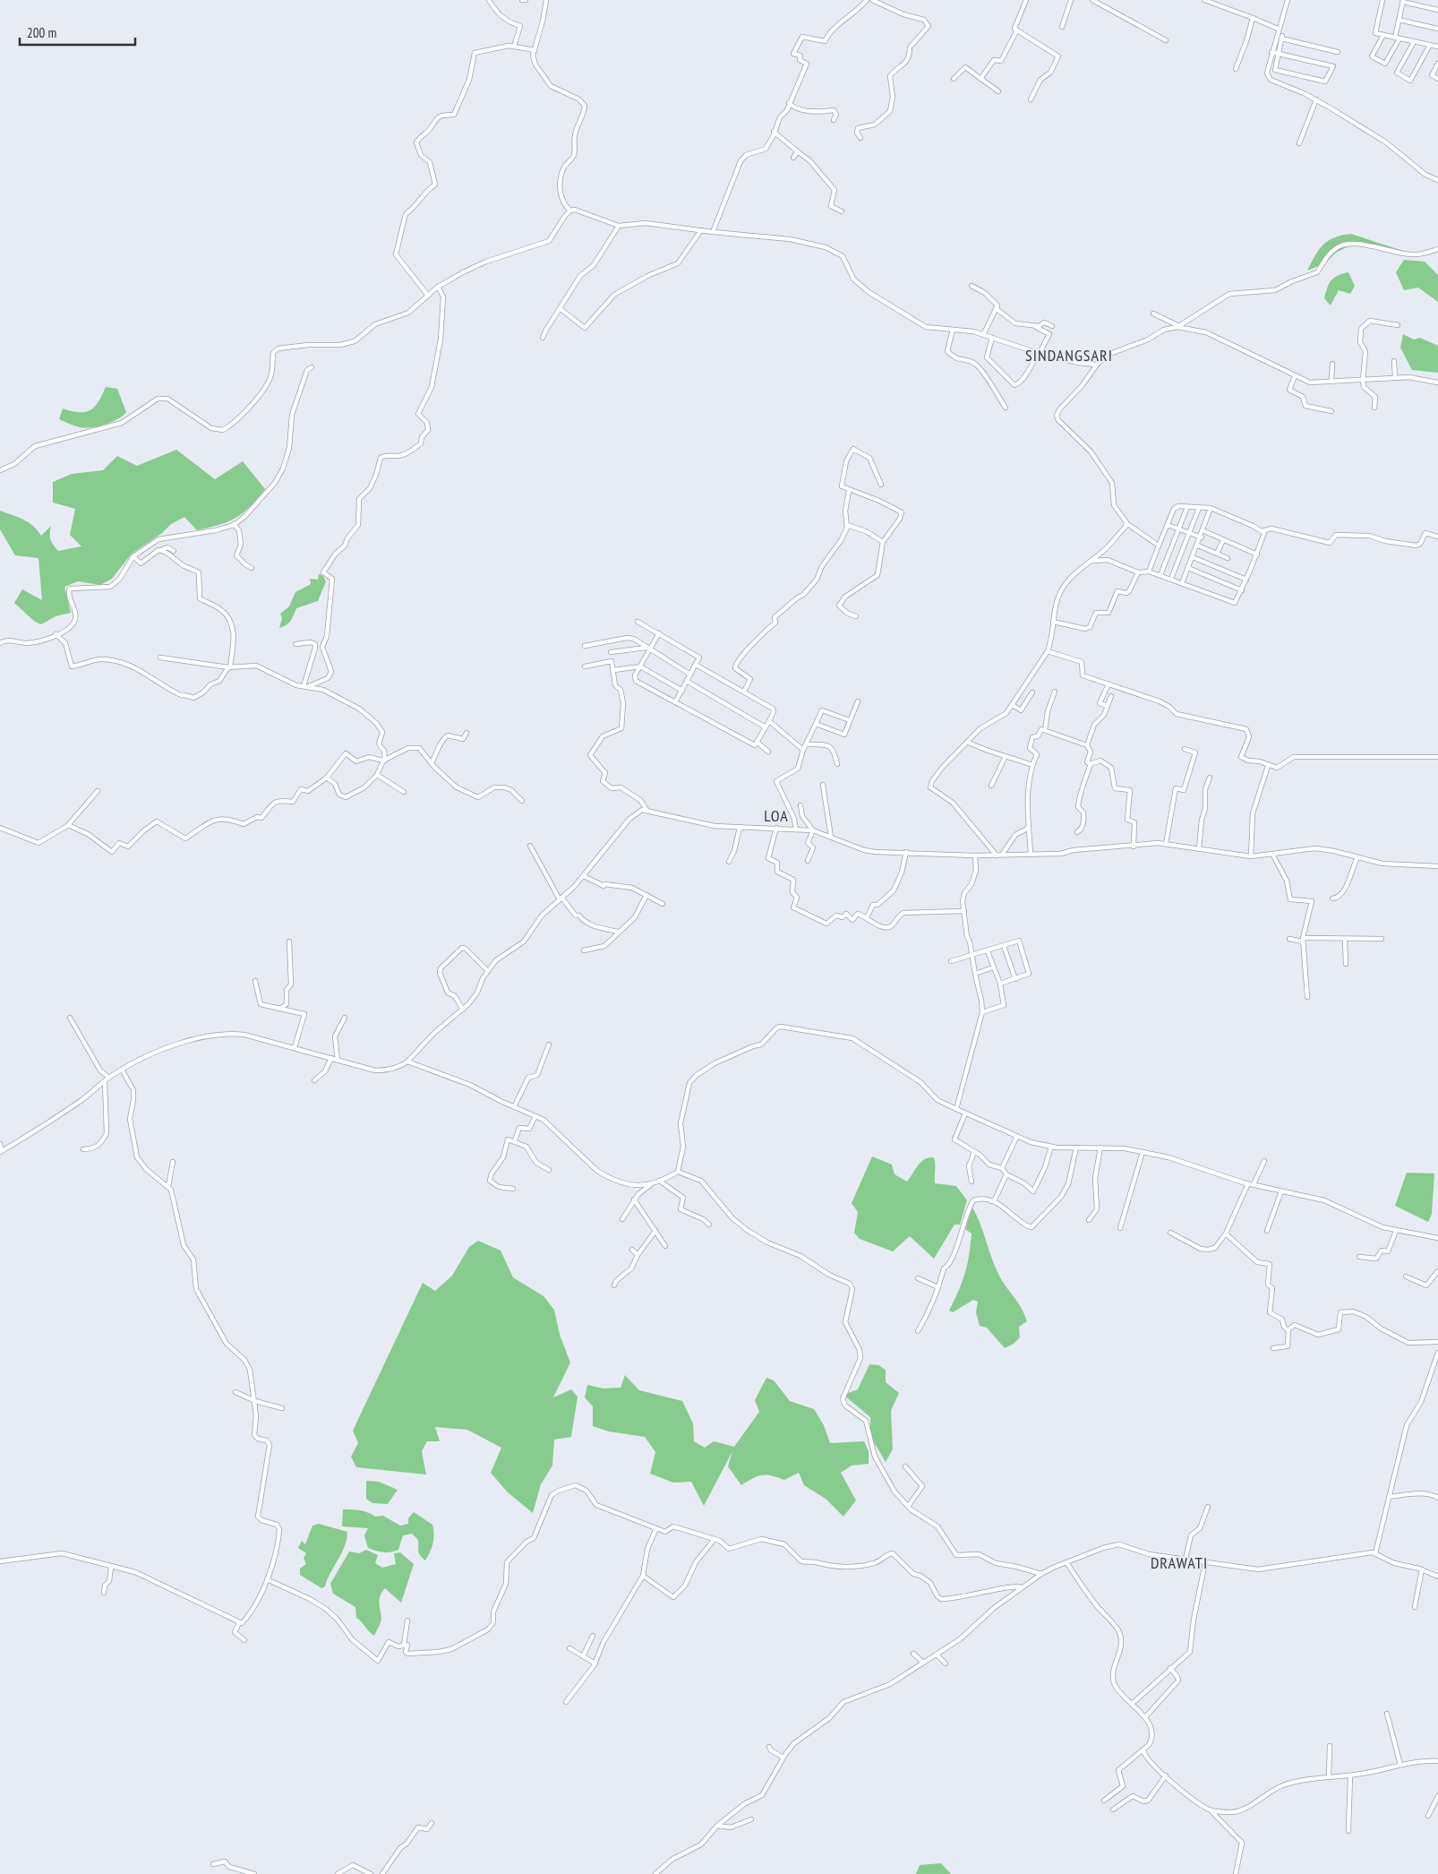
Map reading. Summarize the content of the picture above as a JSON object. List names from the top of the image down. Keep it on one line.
{"districts":["SINDANGSARI","LOA","DRAWATI"],"scale_bar":"200 m"}
